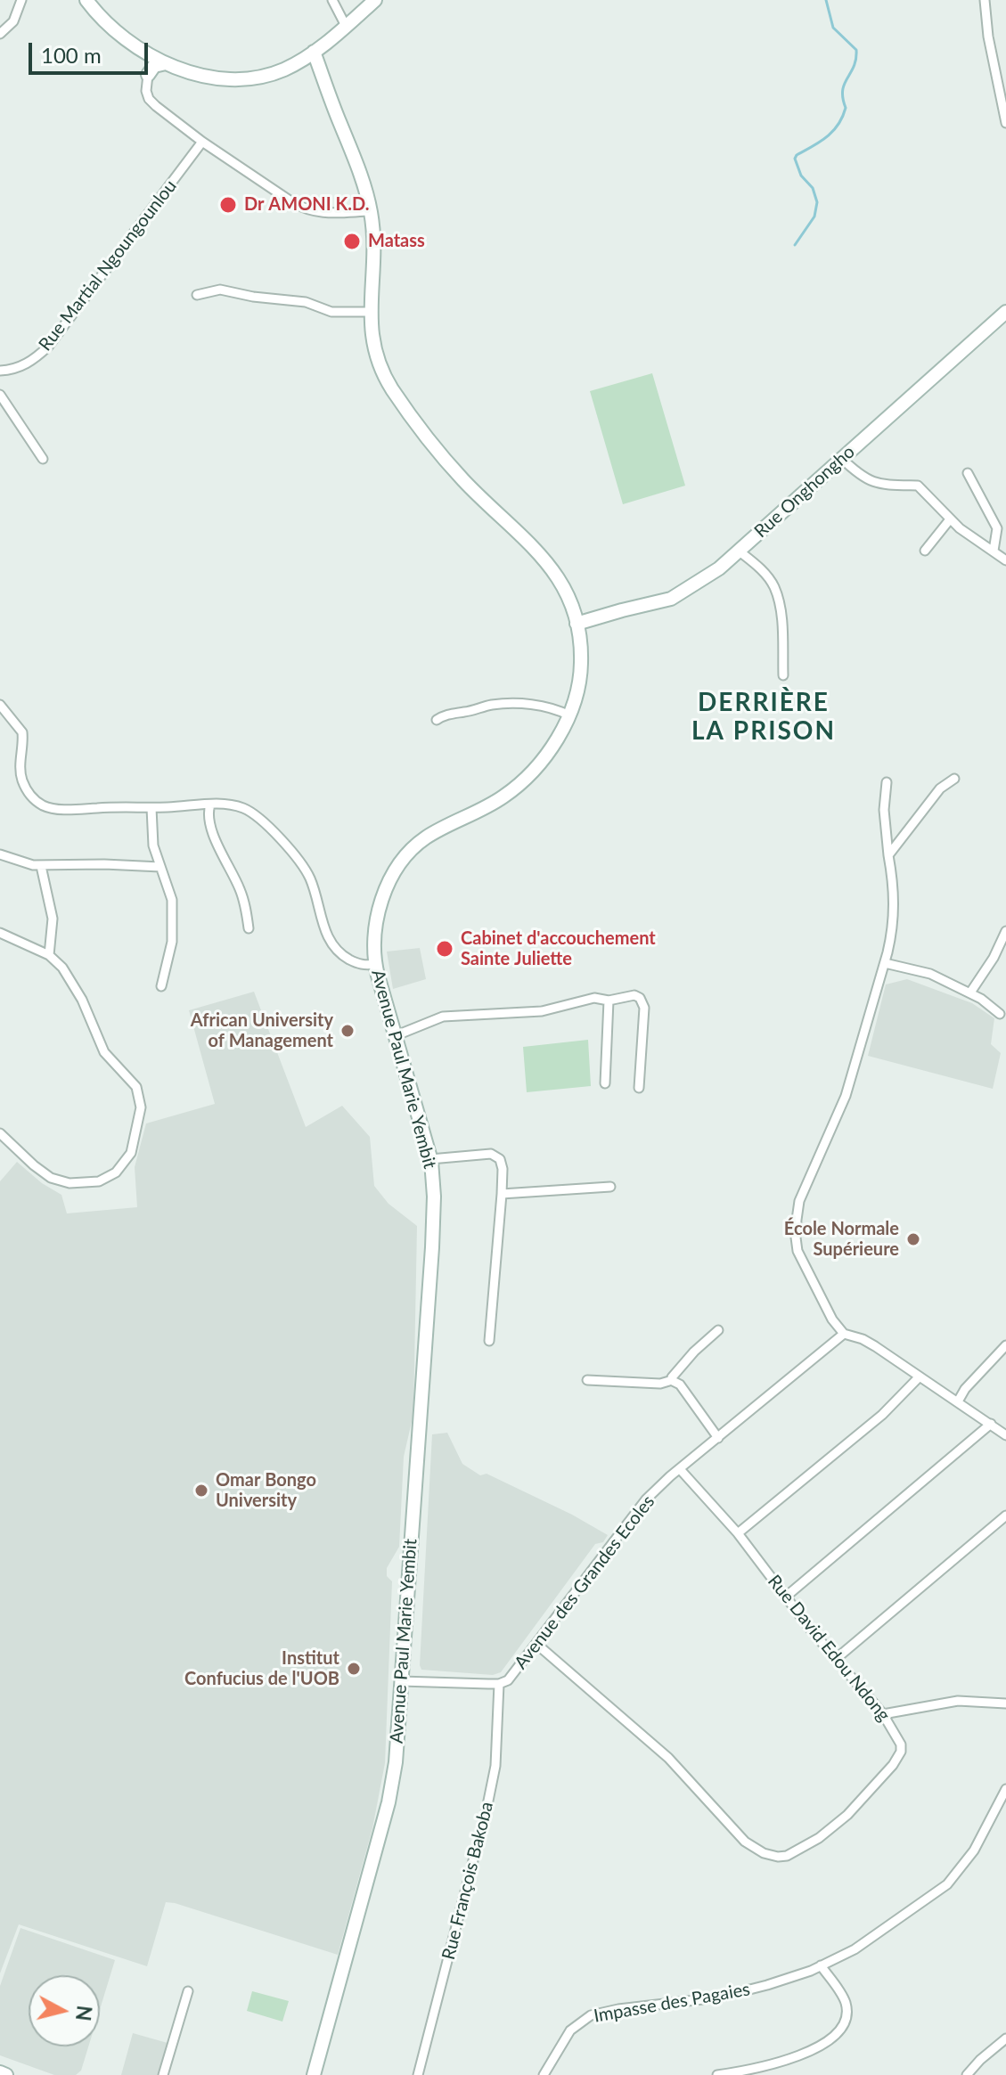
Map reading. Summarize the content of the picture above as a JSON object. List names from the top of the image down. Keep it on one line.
{"streets":{"main road":["Rue Onghongho","Avenue Paul Marie Yembit"],"street":["Rue Martial Ngoungounlou","Avenue des Grandes Ecoles","Rue David Edou Ndong","Rue François Bakoba","Impasse des Pagaies"]},"crossings":[["Rue Onghongho","Avenue Paul Marie Yembit"],["Avenue Paul Marie Yembit","Avenue des Grandes Ecoles"],["Avenue des Grandes Ecoles","Rue David Edou Ndong"],["Avenue des Grandes Ecoles","Rue François Bakoba"]],"districts":["DERRIÈRE LA PRISON"],"places":["Dr AMONI K.D.","Matass","Cabinet d'accouchement Sainte Juliette","African University of Management","École Normale Supérieure","Omar Bongo University","Institut Confucius de l'UOB"],"scale_bar":"100 m","north":"right"}
